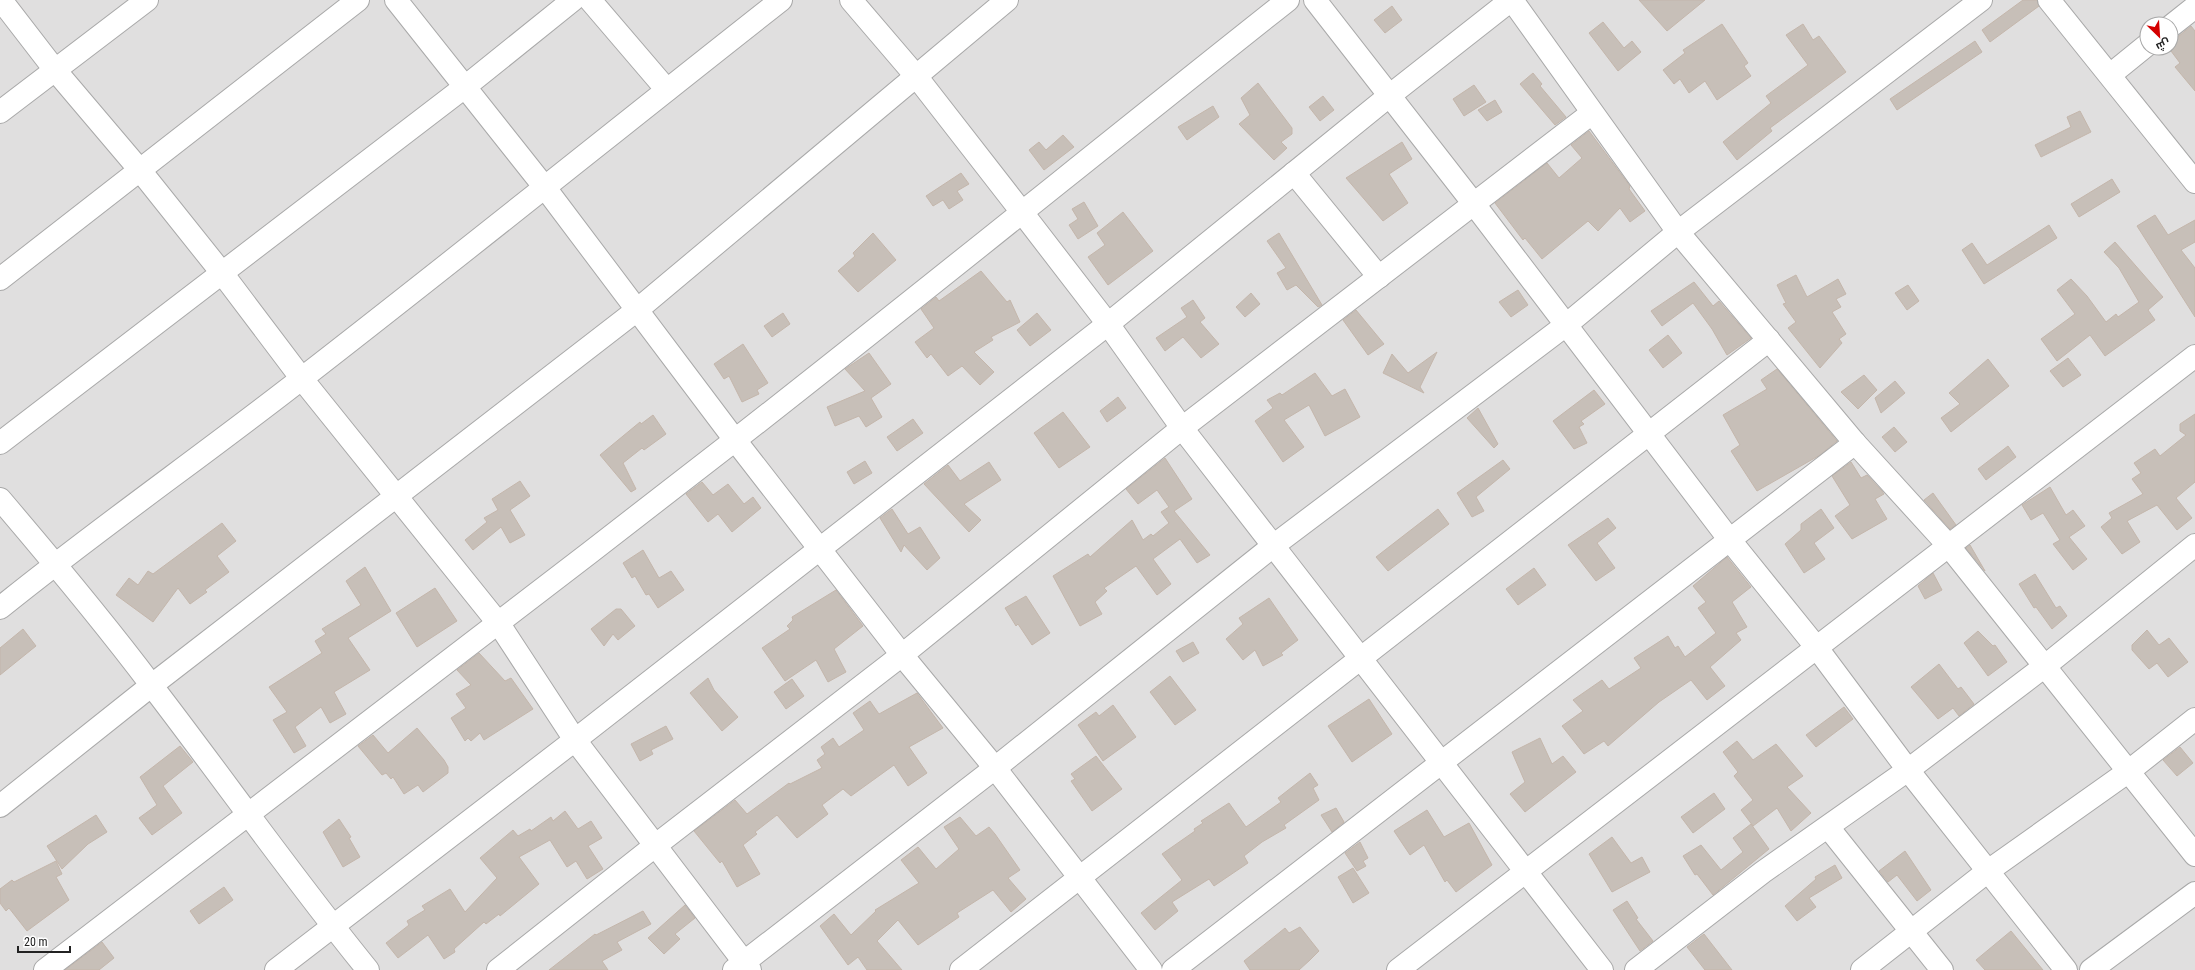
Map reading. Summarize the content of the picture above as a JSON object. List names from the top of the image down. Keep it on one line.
{"scale_bar":"20 m","north":"bottom right"}
